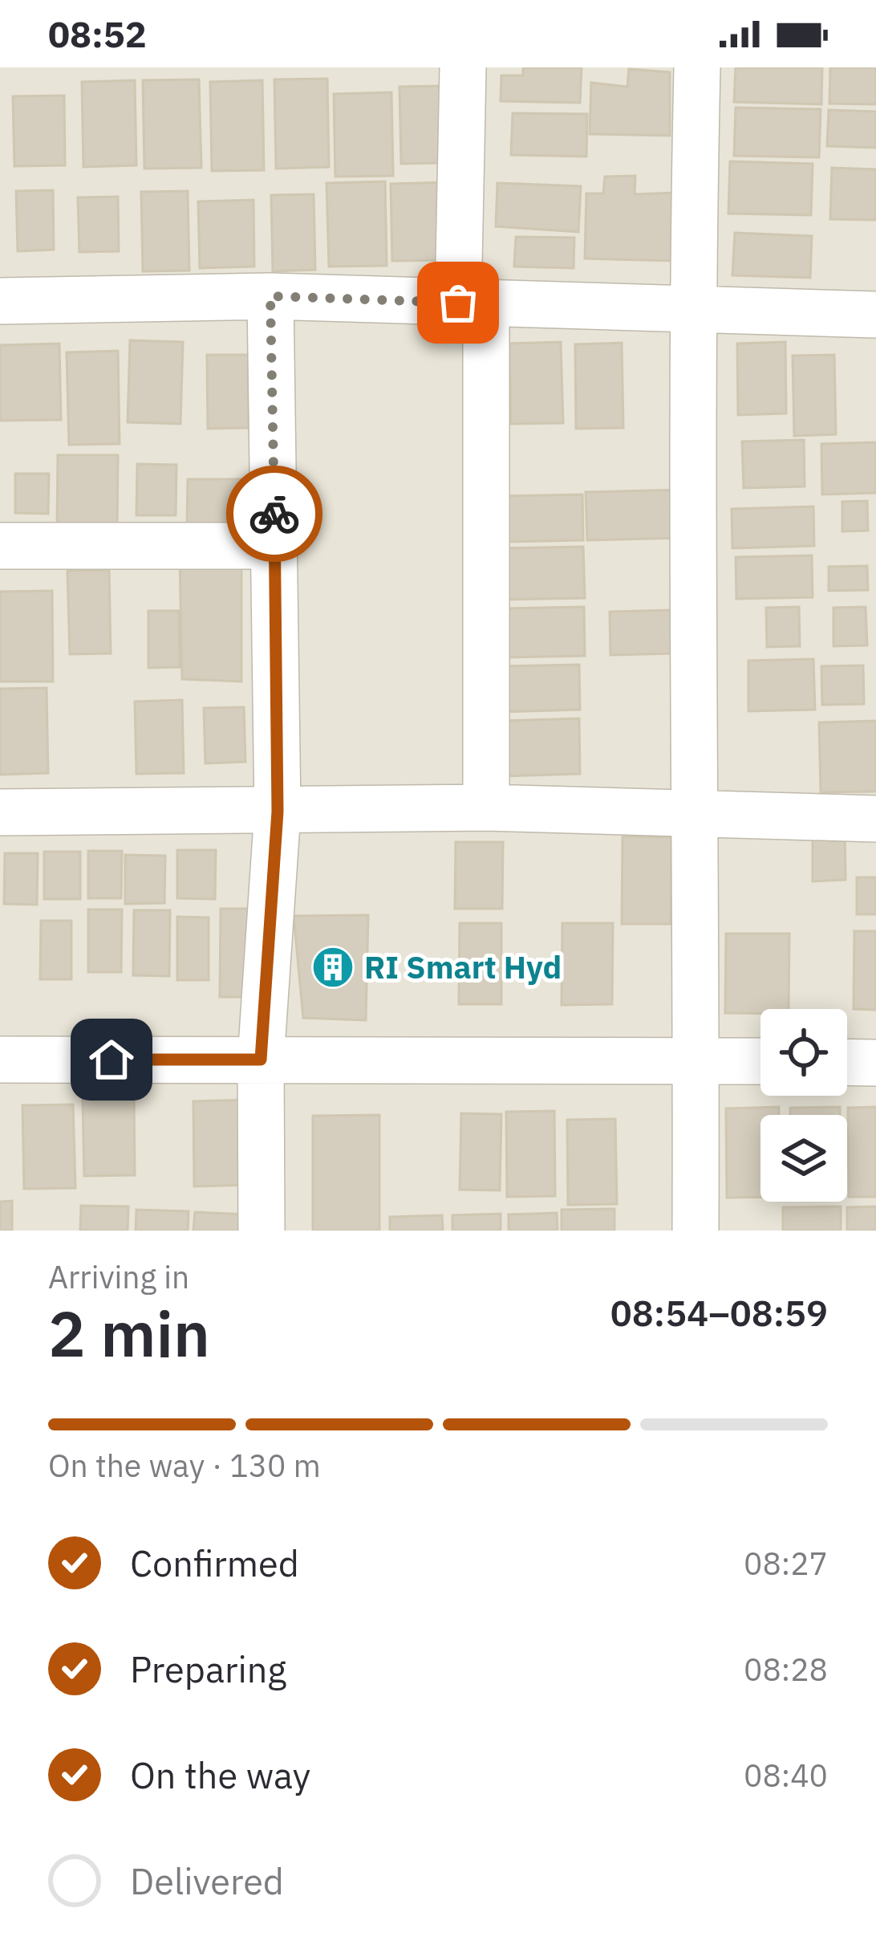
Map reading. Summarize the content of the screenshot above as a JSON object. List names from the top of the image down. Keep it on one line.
{"places":{"building":["RI Smart Hyd"]},"page":{"status":"08:52","heading":["2 min","Arriving in","08:54–08:59"],"bar":"On the way · 130 m","list":[["Confirmed","08:27"],["Preparing","08:28"],["On the way","08:40"],"Delivered"]}}
